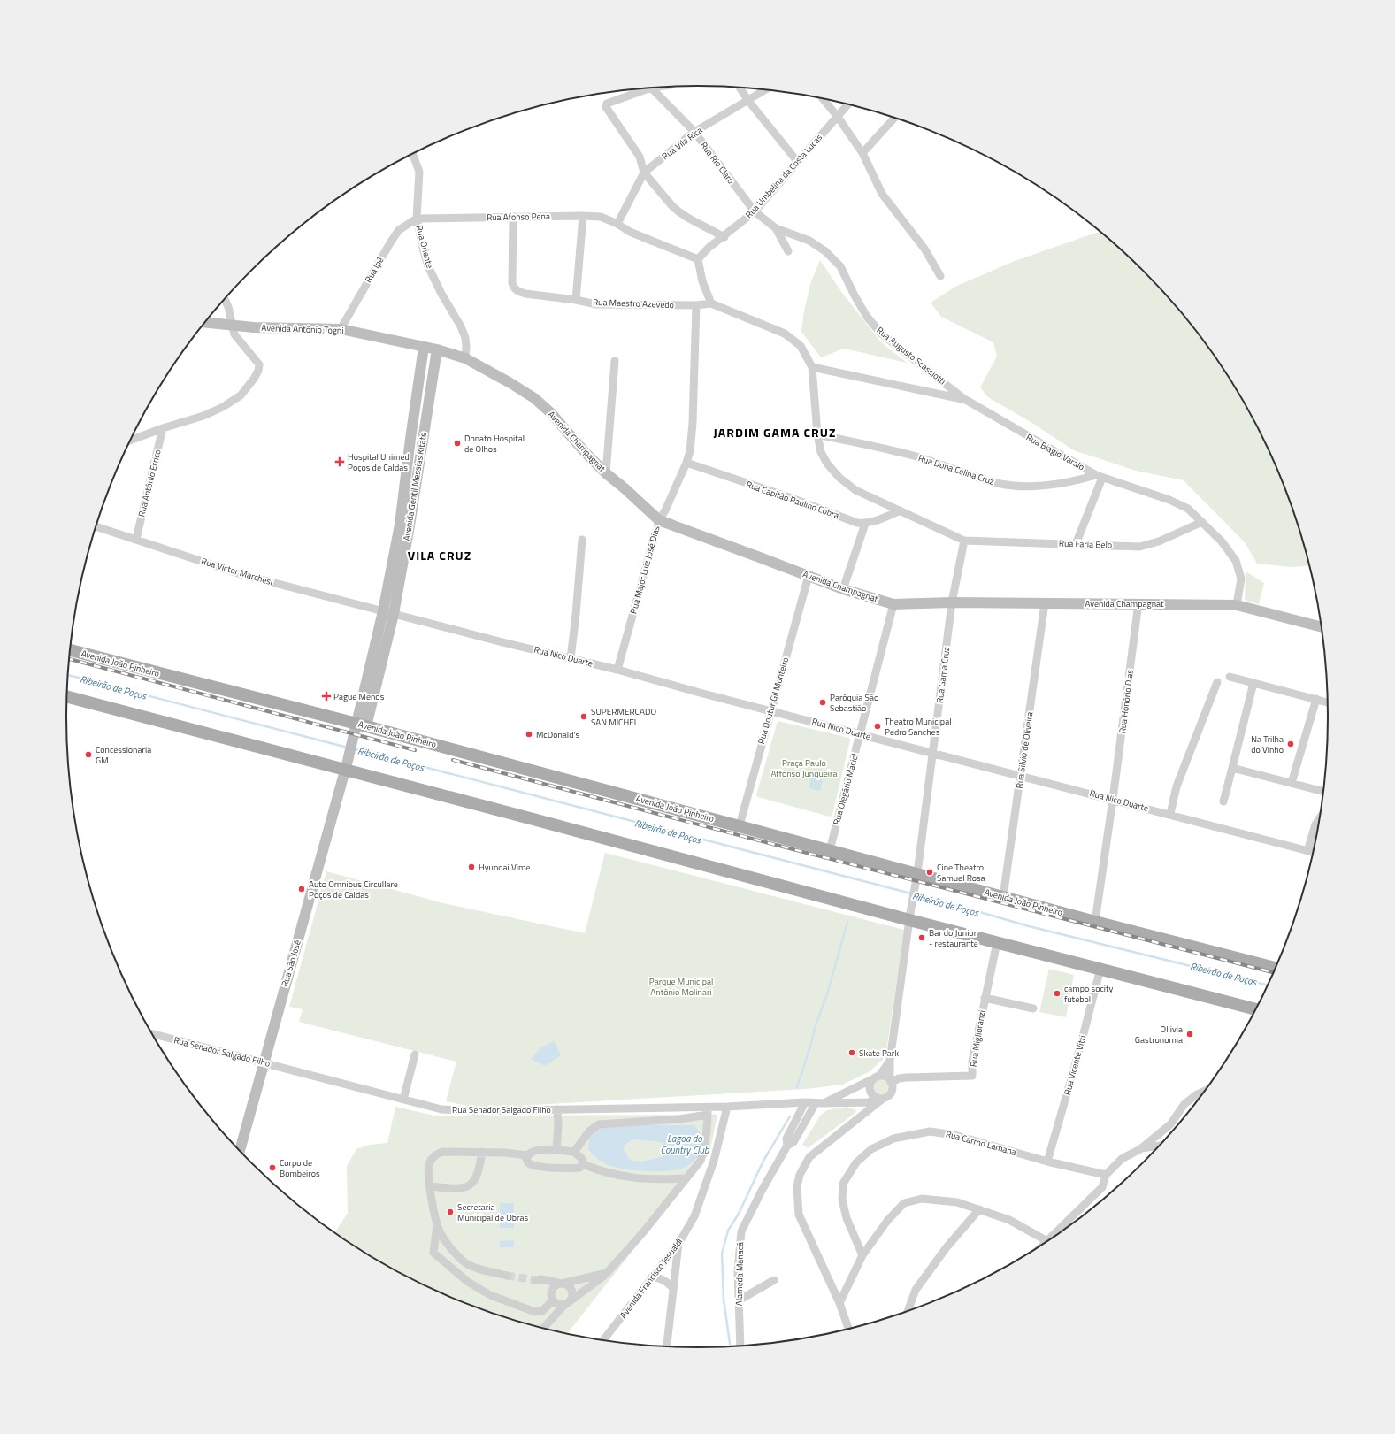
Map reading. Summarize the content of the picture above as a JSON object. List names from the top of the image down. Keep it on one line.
{"streets":{"main road":["Avenida João Pinheiro"],"street":["Rua Vila Rica","Rua Rio Claro","Rua Umbelina da Costa Lucas","Rua Afonso Pena","Rua Oriente","Rua Ipê","Rua Maestro Azevedo","Avenida Antônio Togni","Rua Augusto Scassiotti","Avenida Champagnat","Rua Biagio Varalo","Rua Dona Celina Cruz","Rua Antônio Errico","Avenida Gentil Messias Kitate","Rua Capitão Paulino Cobra","Rua Faria Belo","Rua Major Luiz José Dias","Rua Victor Marchesi","Rua Nico Duarte","Rua Gama Cruz","Rua Doutor Gil Monteiro","Rua Honório Dias","Rua Silvio de Oliveira","Rua Olegário Maciel","Rua São José","Rua Miglioranzi","Rua Senador Salgado Filho","Rua Vicente Vitti","Rua Carmo Lamana","Alameda Manacá","Avenida Francisco Jesualdi"]},"crossings":[["Rua Vila Rica","Rua Rio Claro"],["Rua Vila Rica","Rua Afonso Pena"],["Rua Rio Claro","Rua Umbelina da Costa Lucas"],["Rua Rio Claro","Rua Augusto Scassiotti"],["Rua Umbelina da Costa Lucas","Rua Afonso Pena"],["Rua Umbelina da Costa Lucas","Rua Augusto Scassiotti"],["Rua Afonso Pena","Rua Oriente"],["Rua Afonso Pena","Rua Ipê"],["Rua Afonso Pena","Rua Maestro Azevedo"],["Rua Oriente","Rua Ipê"],["Rua Oriente","Avenida Champagnat"],["Rua Ipê","Avenida Antônio Togni"],["Rua Maestro Azevedo","Rua Major Luiz José Dias"],["Avenida Antônio Togni","Avenida Champagnat"],["Avenida Antônio Togni","Avenida Gentil Messias Kitate"],["Rua Augusto Scassiotti","Rua Biagio Varalo"],["Avenida Champagnat","Rua Biagio Varalo"],["Avenida Champagnat","Avenida Gentil Messias Kitate"],["Avenida Champagnat","Rua Major Luiz José Dias"],["Avenida Champagnat","Rua Gama Cruz"],["Avenida Champagnat","Rua Doutor Gil Monteiro"],["Avenida Champagnat","Rua Honório Dias"],["Avenida Champagnat","Rua Silvio de Oliveira"],["Avenida Champagnat","Rua Olegário Maciel"],["Rua Biagio Varalo","Rua Dona Celina Cruz"],["Rua Biagio Varalo","Rua Faria Belo"],["Rua Antônio Errico","Rua Victor Marchesi"],["Avenida Gentil Messias Kitate","Rua Victor Marchesi"],["Avenida Gentil Messias Kitate","Rua Nico Duarte"],["Avenida Gentil Messias Kitate","Avenida João Pinheiro"],["Avenida Gentil Messias Kitate","Rua São José"],["Rua Capitão Paulino Cobra","Rua Major Luiz José Dias"],["Rua Faria Belo","Rua Gama Cruz"],["Rua Major Luiz José Dias","Rua Nico Duarte"],["Rua Victor Marchesi","Rua Nico Duarte"],["Rua Nico Duarte","Rua Gama Cruz"],["Rua Nico Duarte","Rua Doutor Gil Monteiro"],["Rua Nico Duarte","Rua Honório Dias"],["Rua Nico Duarte","Rua Silvio de Oliveira"],["Rua Nico Duarte","Rua Olegário Maciel"],["Avenida João Pinheiro","Rua Gama Cruz"],["Avenida João Pinheiro","Rua Doutor Gil Monteiro"],["Avenida João Pinheiro","Rua Honório Dias"],["Avenida João Pinheiro","Rua Silvio de Oliveira"],["Avenida João Pinheiro","Rua Olegário Maciel"],["Avenida João Pinheiro","Rua São José"],["Rua Gama Cruz","Rua Miglioranzi"],["Rua Gama Cruz","Rua Senador Salgado Filho"],["Rua São José","Rua Senador Salgado Filho"],["Rua Miglioranzi","Rua Senador Salgado Filho"],["Rua Senador Salgado Filho","Alameda Manacá"],["Rua Senador Salgado Filho","Avenida Francisco Jesualdi"],["Rua Vicente Vitti","Rua Carmo Lamana"]],"districts":["JARDIM GAMA CRUZ","VILA CRUZ"],"water":["Ribeirão de Poços","Lagoa do Country Club"],"parks":["Praça Paulo Affonso Junqueira","Parque Municipal Antônio Molinari"],"places":{"other":["Donato Hospital de Olhos","Paróquia São Sebastião","SUPERMERCADO SAN MICHEL","Theatro Municipal Pedro Sanches","McDonald's","Na Trilha do Vinho","Concessionaria GM","Hyundai Vime","Cine Theatro Samuel Rosa","Auto Omnibus Circullare Poços de Caldas","Bar do Junior - restaurante","campo socity futebol","Ollivia Gastronomia","Skate Park","Corpo de Bombeiros","Secretaria Municipal de Obras"],"health":["Hospital Unimed Poços de Caldas","Pague Menos"]}}
